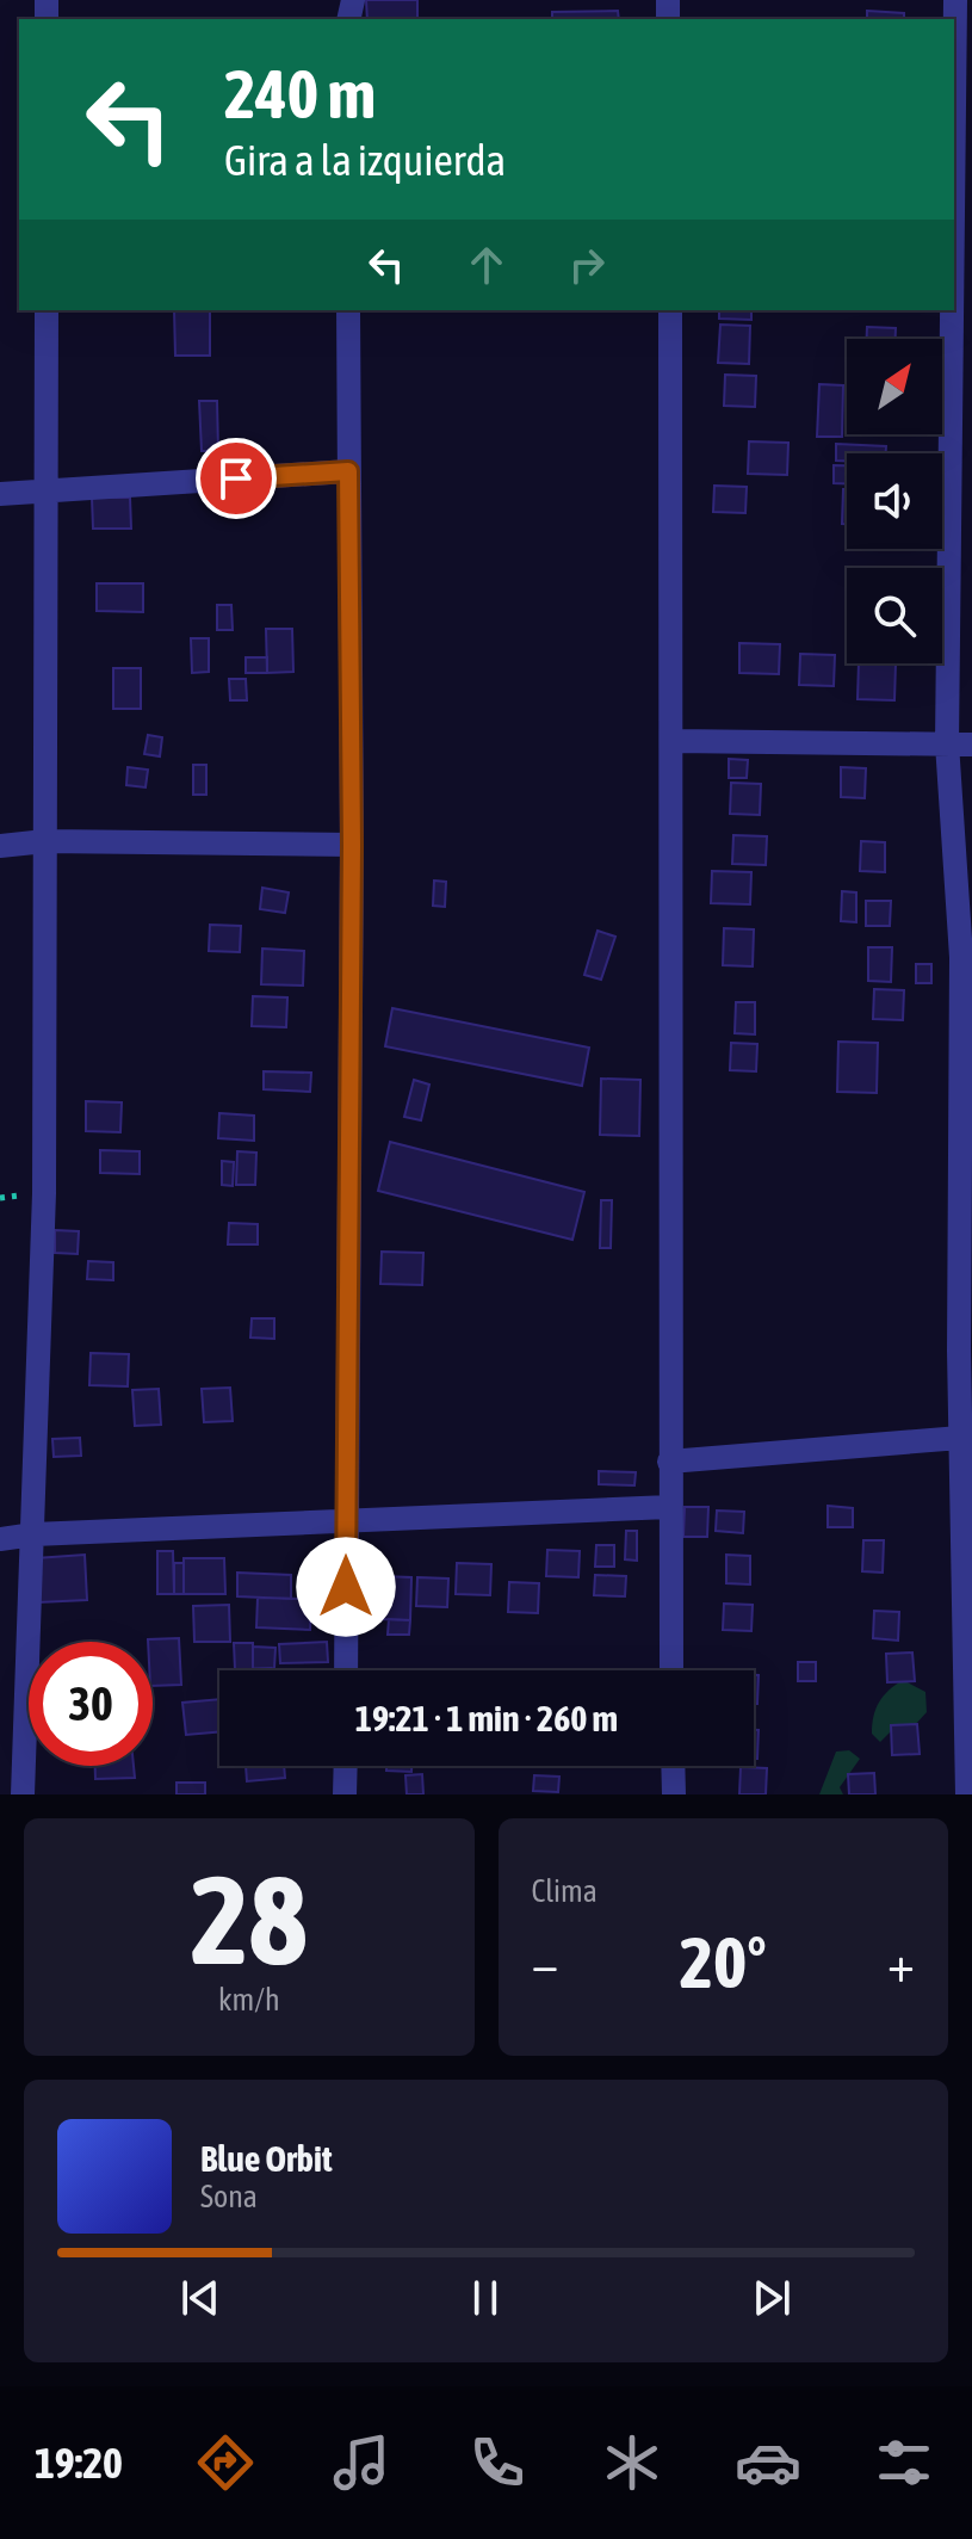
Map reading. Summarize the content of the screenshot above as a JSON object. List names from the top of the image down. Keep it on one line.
{"north":"top right","page":{"turn":["240 m","Gira a la izquierda"],"limit":"30","trip":"19:21 · 1 min · 260 m","tile":[["28","km/h"],"Clima"],"heat":["−","20°","+"],"song":["Blue Orbit","Sona"],"tabs":"19:20"}}
